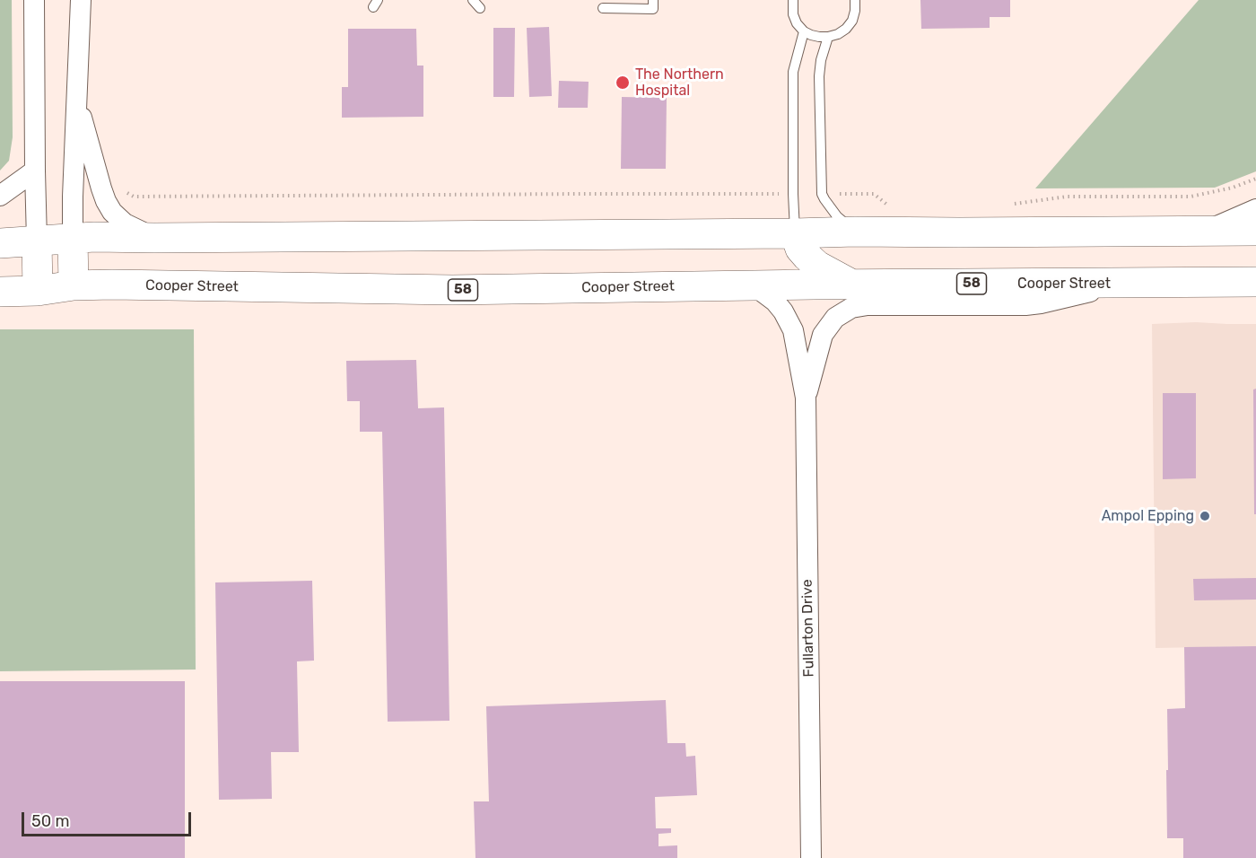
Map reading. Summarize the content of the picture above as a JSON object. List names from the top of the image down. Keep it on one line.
{"streets":{"main road":["58","Cooper Street"],"street":["Fullarton Drive"]},"crossings":[["Cooper Street","Fullarton Drive"]],"places":["The Northern Hospital","Ampol Epping"],"scale_bar":"50 m"}
